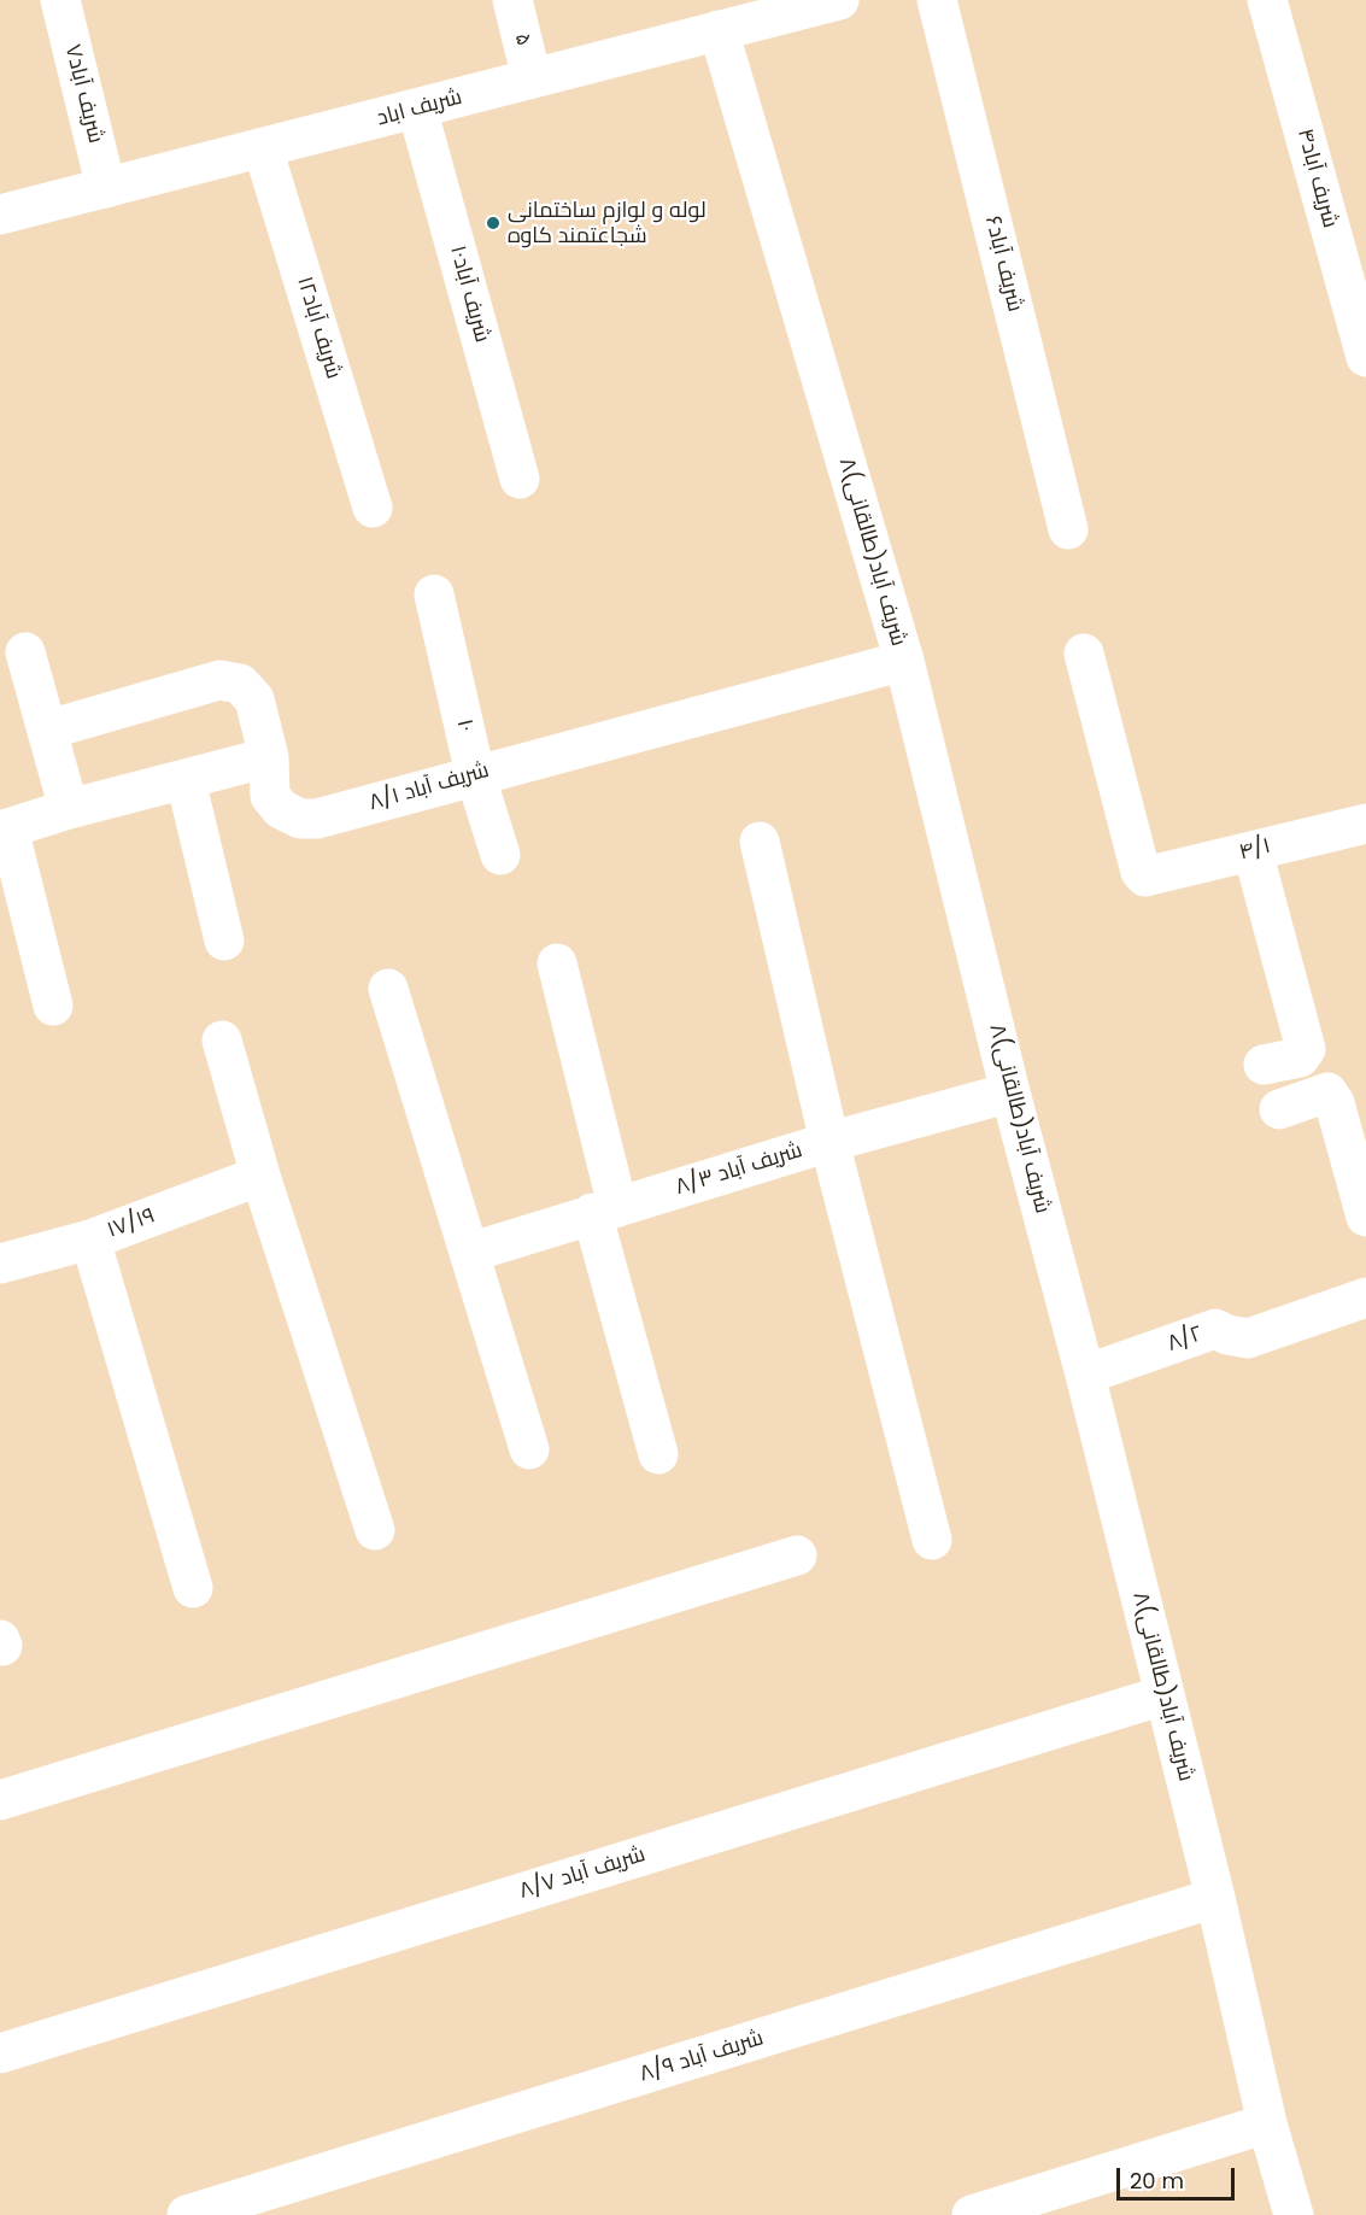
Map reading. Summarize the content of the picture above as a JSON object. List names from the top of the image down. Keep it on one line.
{"streets":{"street":["۵","شریف آباد۷","شریف اباد","۴شریف آباد","شریف آباد۶","شریف آباد۱۰","شریف آباد۱۲","۸شریف آباد(طالقانی)","۱۰","شریف آباد ۸/۱","۴/۱","شریف آباد ۸/۳","۱۷/۱۹","۸/۲","شریف آباد ۸/۷","شریف آباد ۸/۹"]},"crossings":[["۵","شریف اباد"],["شریف آباد۷","شریف اباد"],["شریف اباد","شریف آباد۱۰"],["شریف اباد","شریف آباد۱۲"],["شریف اباد","۸شریف آباد(طالقانی)"],["۸شریف آباد(طالقانی)","شریف آباد ۸/۱"],["۸شریف آباد(طالقانی)","شریف آباد ۸/۳"],["۸شریف آباد(طالقانی)","۸/۲"],["۸شریف آباد(طالقانی)","شریف آباد ۸/۷"],["۸شریف آباد(طالقانی)","شریف آباد ۸/۹"],["۱۰","شریف آباد ۸/۱"]],"places":["لوله و لوازم ساختمانی شجاعتمند کاوه"],"scale_bar":"20 m"}
